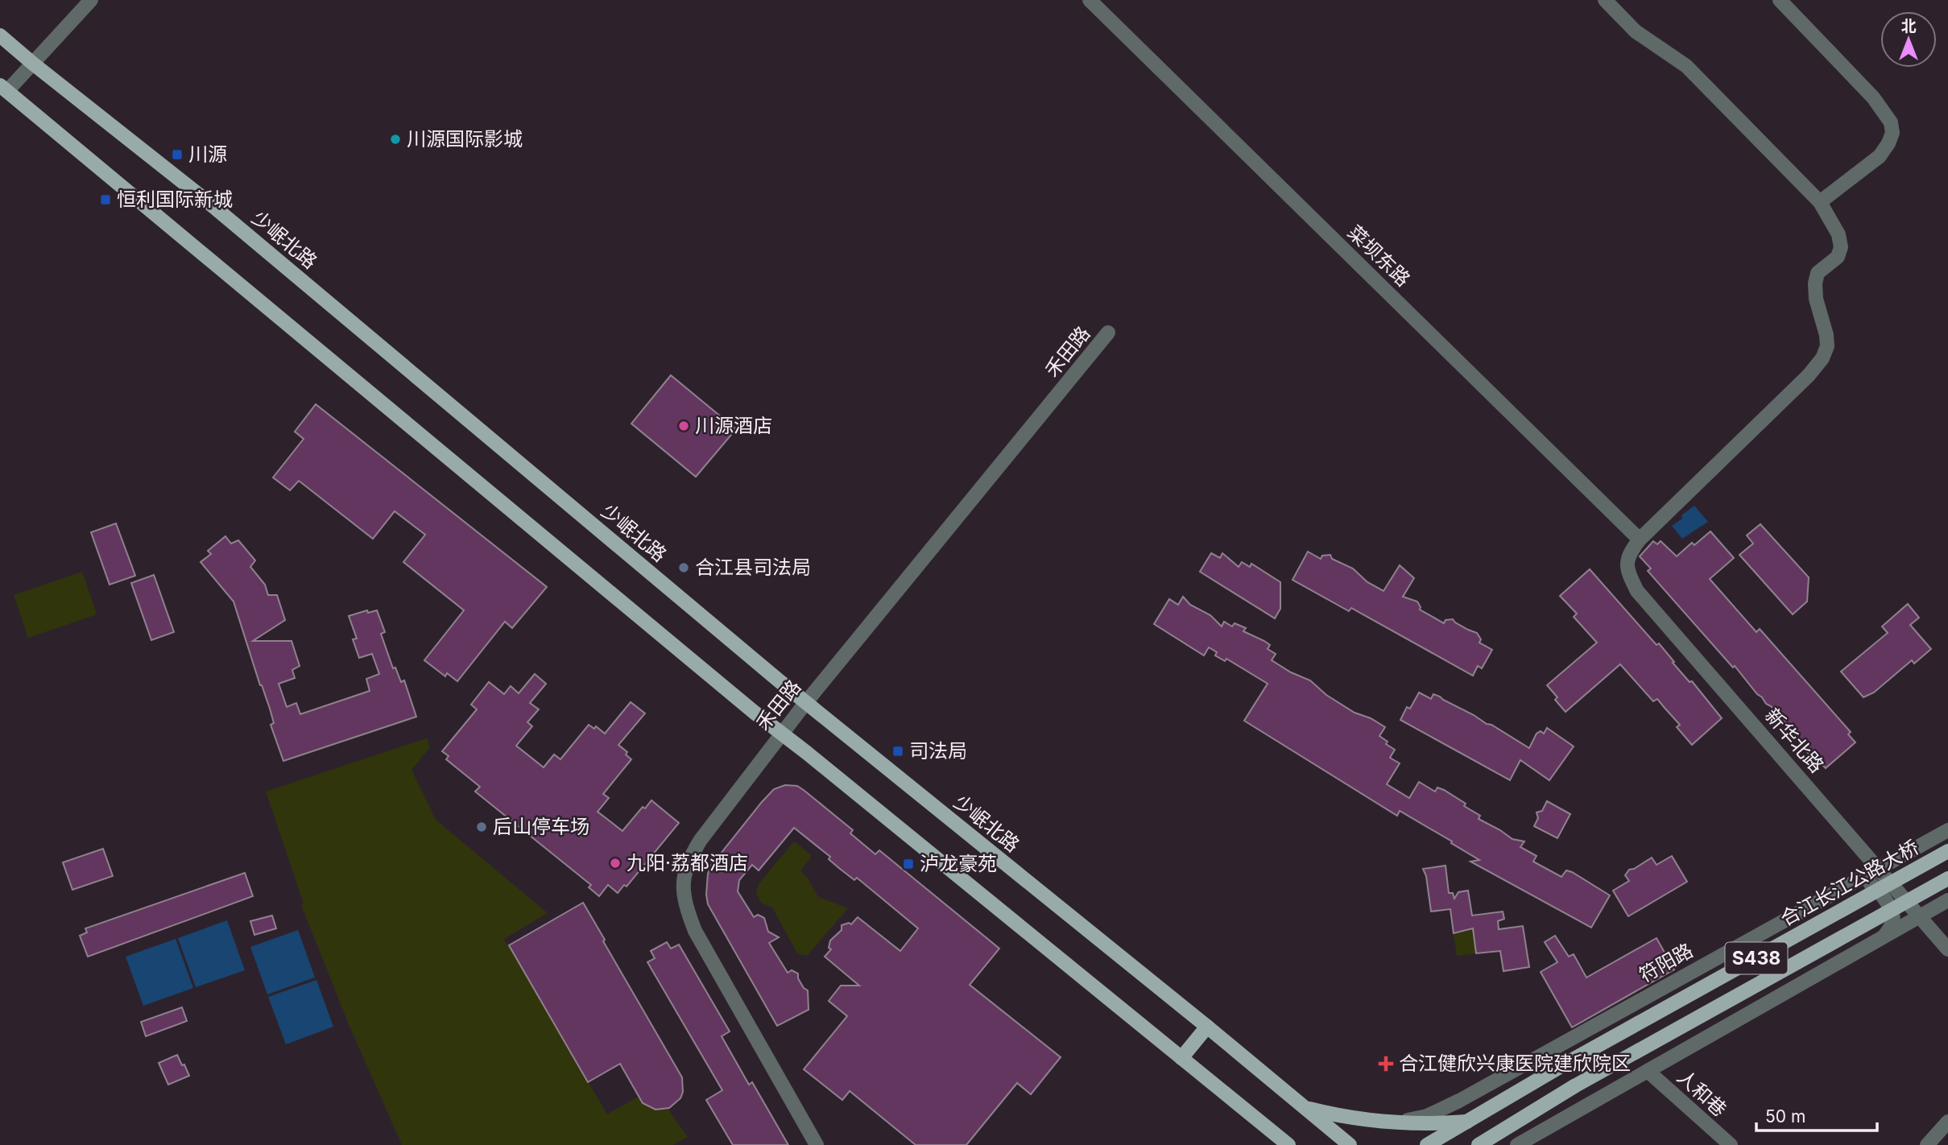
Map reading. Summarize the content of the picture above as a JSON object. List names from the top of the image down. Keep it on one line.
{"streets":{"main road":["少岷北路","合江长江公路大桥","S438"],"street":["菜坝东路","禾田路","新华北路","符阳路","人和巷"]},"crossings":[["少岷北路","禾田路"],["菜坝东路","新华北路"],["新华北路","符阳路"],["合江长江公路大桥","S438"]],"places":{"other":["川源国际影城","川源酒店","合江县司法局","后山停车场","九阳·荔都酒店"],"transit":["川源","恒利国际新城","司法局","泸龙豪苑"],"health":["合江健欣兴康医院建欣院区"]},"scale_bar":"50 m","north":"top"}
